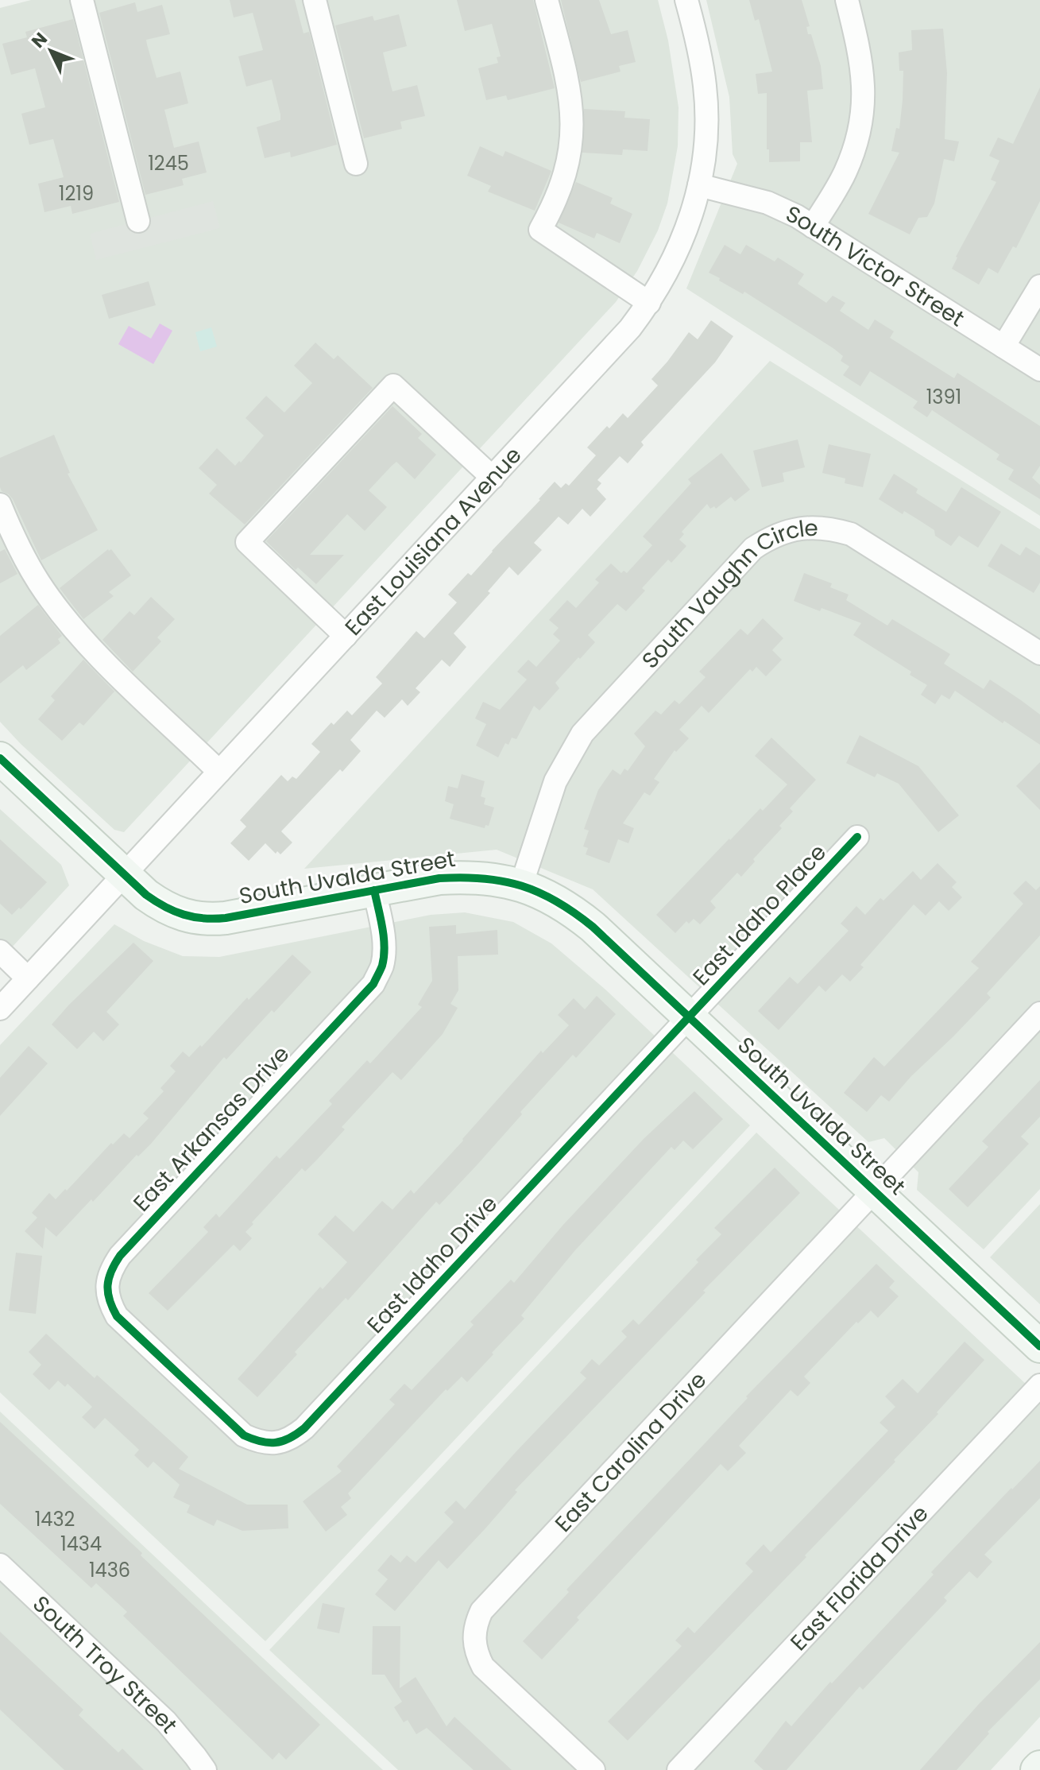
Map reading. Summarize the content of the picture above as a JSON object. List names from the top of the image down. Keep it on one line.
{"streets":{"street":["South Victor Street","East Louisiana Avenue","South Vaughn Circle","South Uvalda Street","East Idaho Place","East Arkansas Drive","East Idaho Drive","East Carolina Drive","East Florida Drive","South Troy Street"]},"crossings":[["South Victor Street","East Louisiana Avenue"],["East Louisiana Avenue","South Uvalda Street"],["South Vaughn Circle","South Uvalda Street"],["South Uvalda Street","East Idaho Place"],["South Uvalda Street","East Arkansas Drive"],["South Uvalda Street","East Idaho Drive"],["South Uvalda Street","East Carolina Drive"],["East Idaho Place","East Idaho Drive"],["East Arkansas Drive","East Idaho Drive"]],"house_numbers":["1245","1219","1391","1432","1434","1436"],"north":"top left"}
